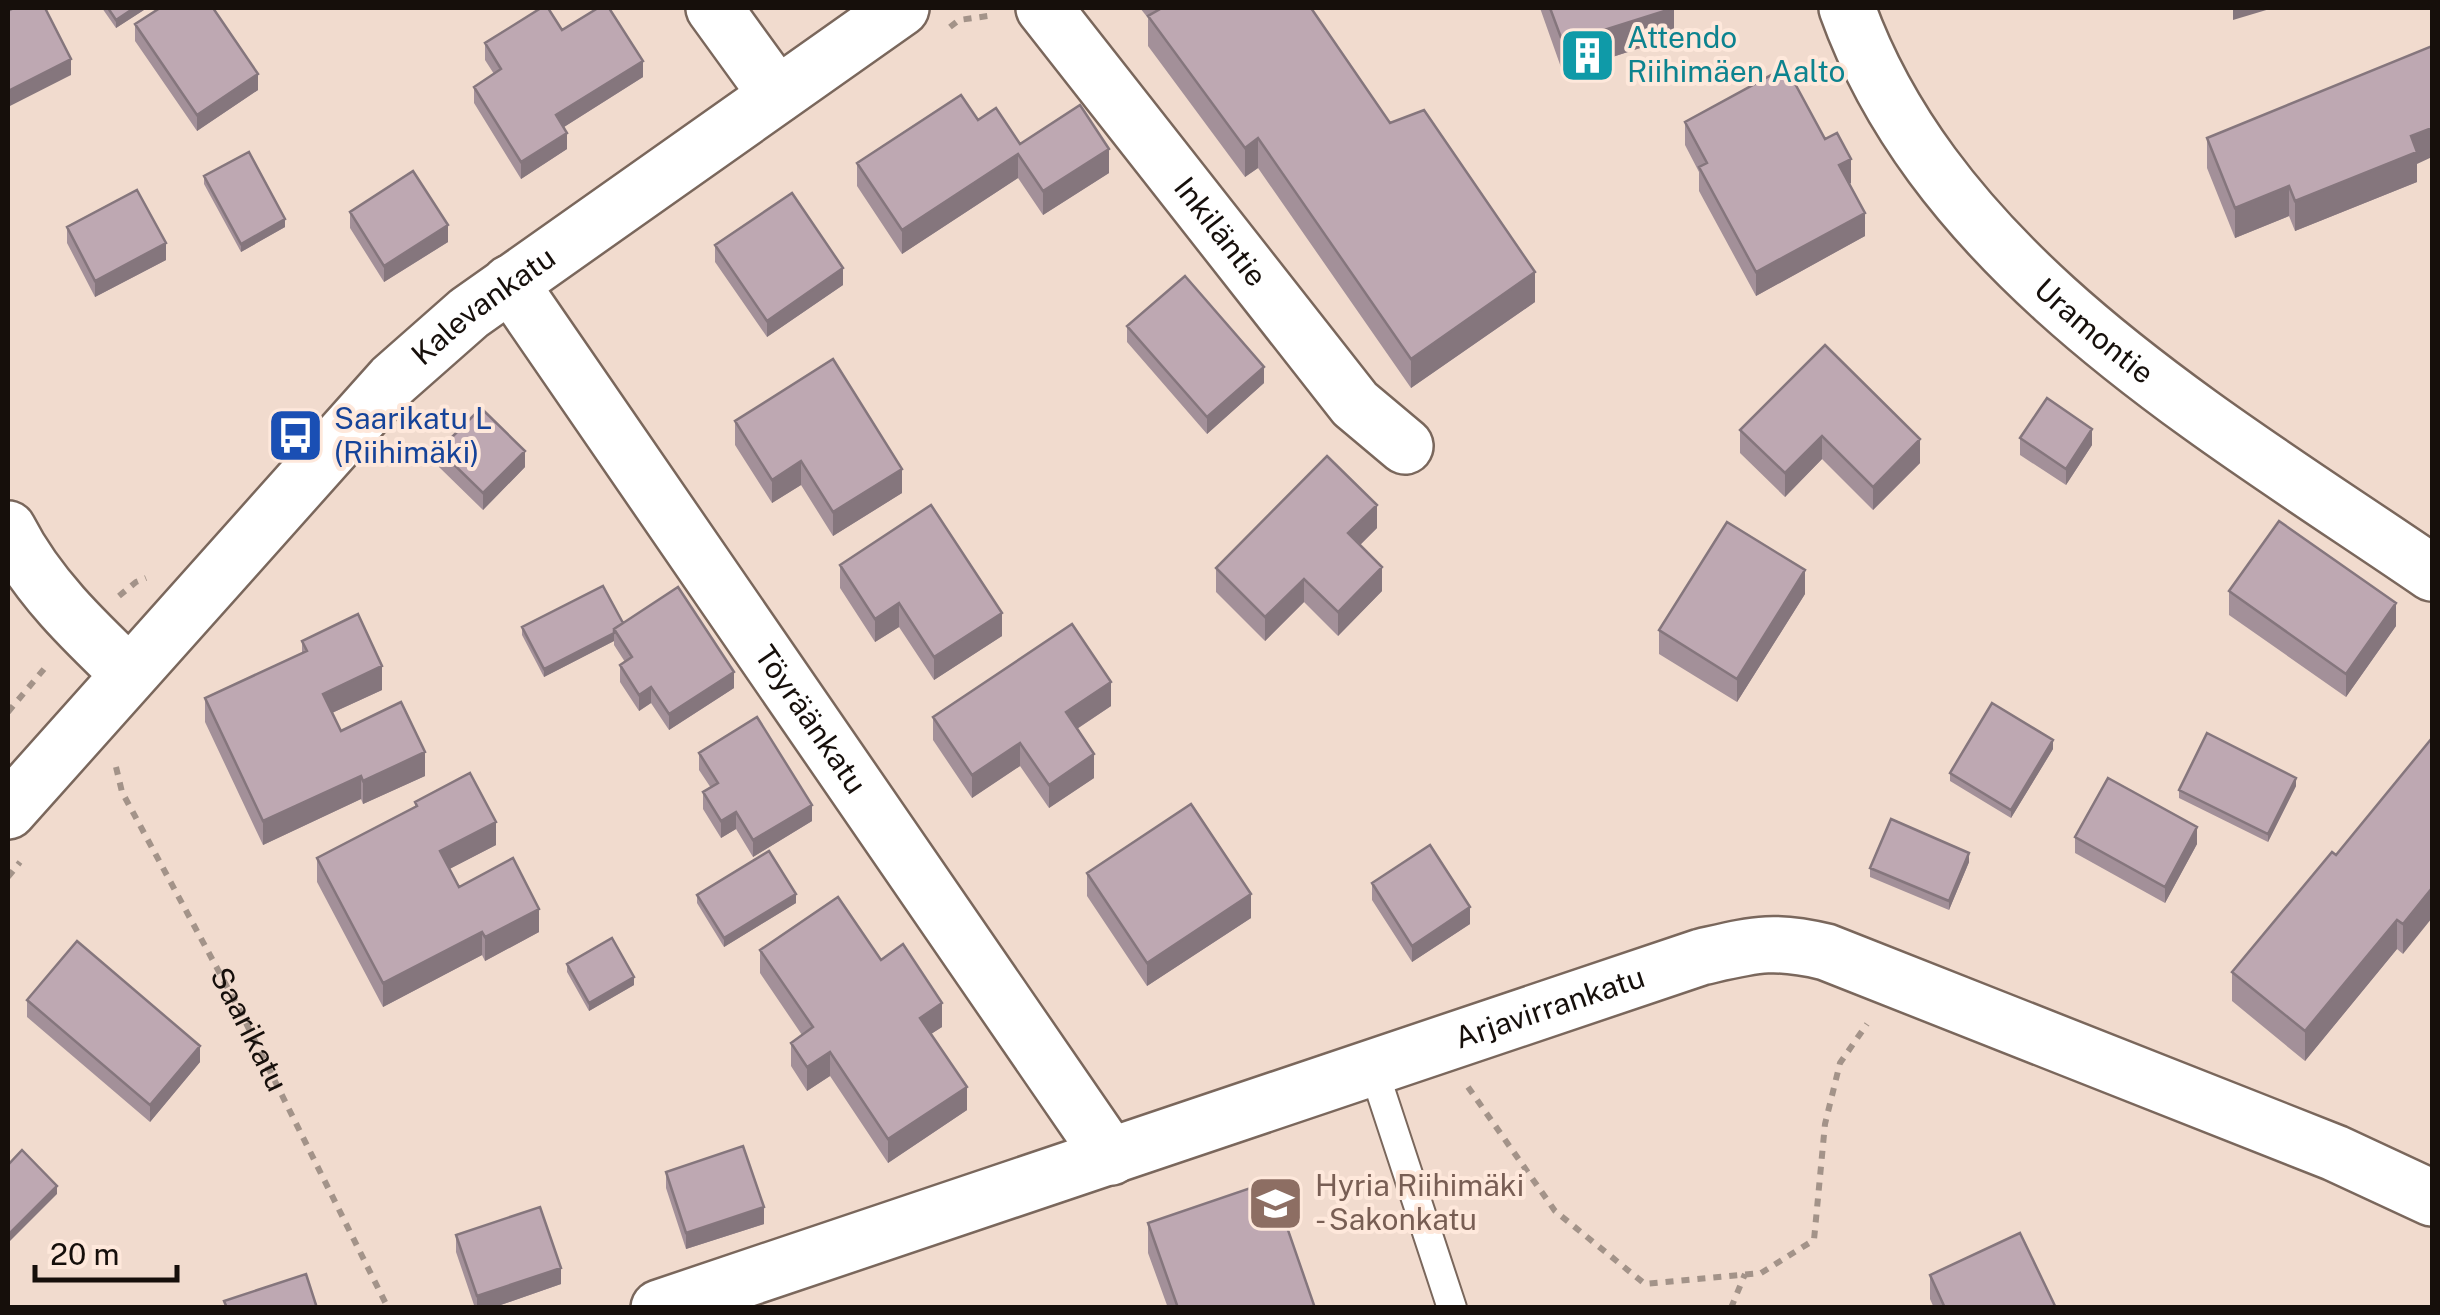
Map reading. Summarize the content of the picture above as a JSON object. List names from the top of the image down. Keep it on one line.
{"streets":{"street":["Inkiläntie","Kalevankatu","Uramontie","Töyräänkatu","Arjavirrankatu"],"path":["Saarikatu"]},"crossings":[["Kalevankatu","Töyräänkatu"],["Töyräänkatu","Arjavirrankatu"]],"places":{"building":["Attendo Riihimäen Aalto"],"bus stop":["Saarikatu L (Riihimäki)"],"school or university":["Hyria Riihimäki - Sakonkatu"]},"scale_bar":"20 m"}
